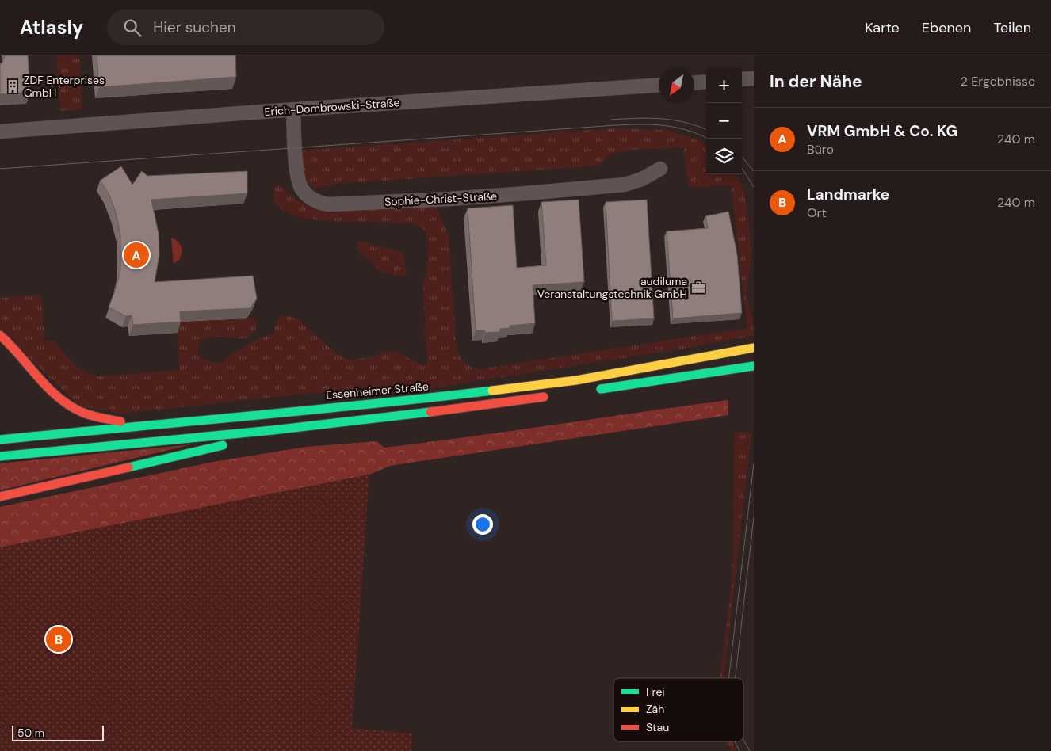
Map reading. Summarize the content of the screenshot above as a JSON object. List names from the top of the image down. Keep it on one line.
{"streets":{"main road":["Essenheimer Straße"],"street":["Erich-Dombrowski-Straße","Sophie-Christ-Straße"]},"crossings":[["Erich-Dombrowski-Straße","Sophie-Christ-Straße"]],"places":{"building":["ZDF Enterprises GmbH"],"office":["audiluma Veranstaltungstechnik GmbH"]},"legend":["Frei","Zäh","Stau"],"scale_bar":"50 m","north":"bottom left","page":{"header":"Atlasly","search":"Hier suchen","nav":["Karte","Ebenen","Teilen"],"heading":["In der Nähe","2 Ergebnisse"],"map_buttons":["+","−"],"list":[{"mark":"A","name":"VRM GmbH & Co. KG","note":"Büro","value":"240 m"},{"mark":"B","name":"Landmarke","note":"Ort","value":"240 m"}],"pins":["A","B"],"scale":"50 m"}}
